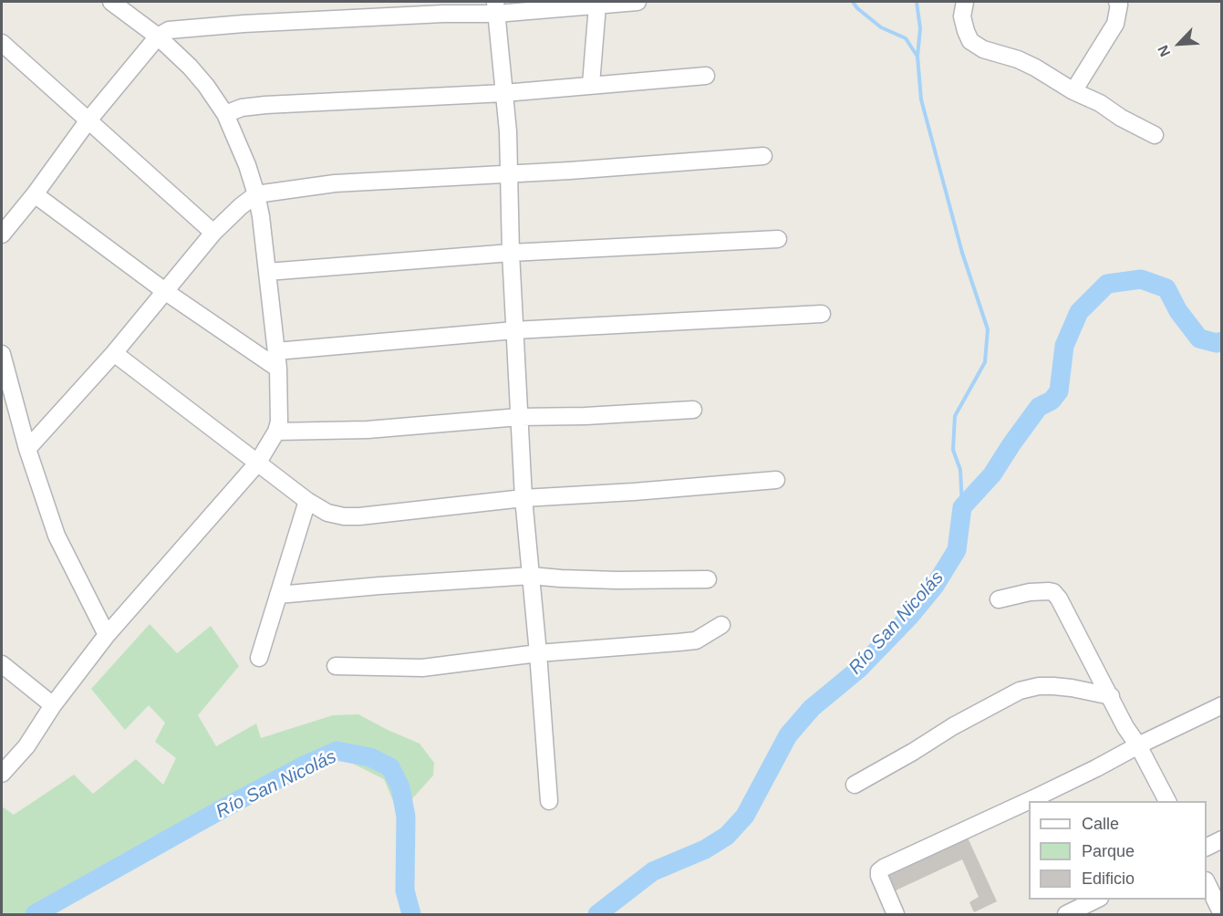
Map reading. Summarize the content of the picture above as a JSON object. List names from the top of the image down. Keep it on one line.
{"water":["Río San Nicolás"],"legend":["Calle","Parque","Edificio"],"north":"bottom left"}
